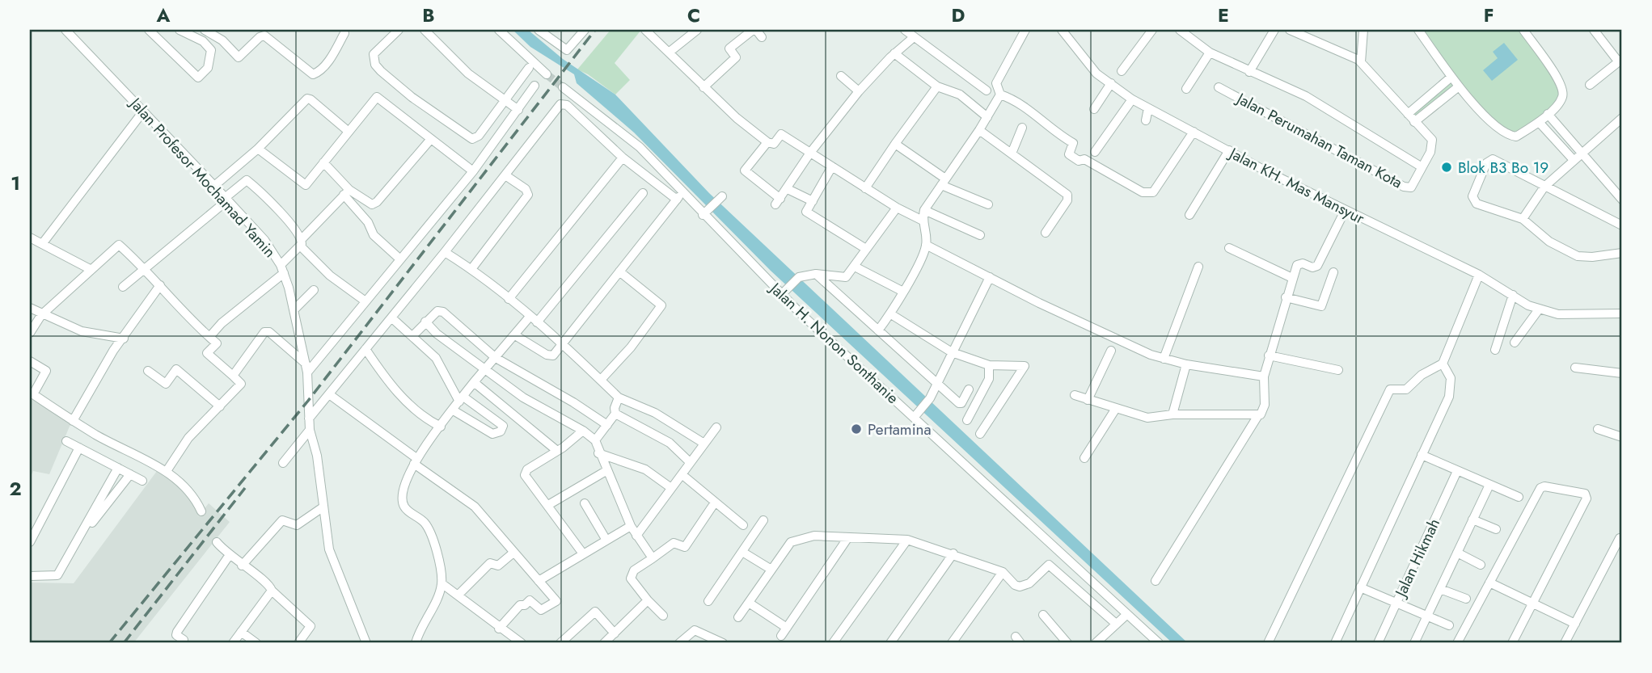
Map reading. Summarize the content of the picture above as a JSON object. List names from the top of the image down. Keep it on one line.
{"streets":{"street":["Jalan Perumahan Taman Kota","Jalan Profesor Mochamad Yamin","Jalan KH. Mas Mansyur","Jalan H. Nonon Sonthanie","Jalan Hikmah"]},"places":["Blok B3 Bo 19","Pertamina"],"grid":{"columns":["A","B","C","D","E","F"],"rows":["1","2"]}}
